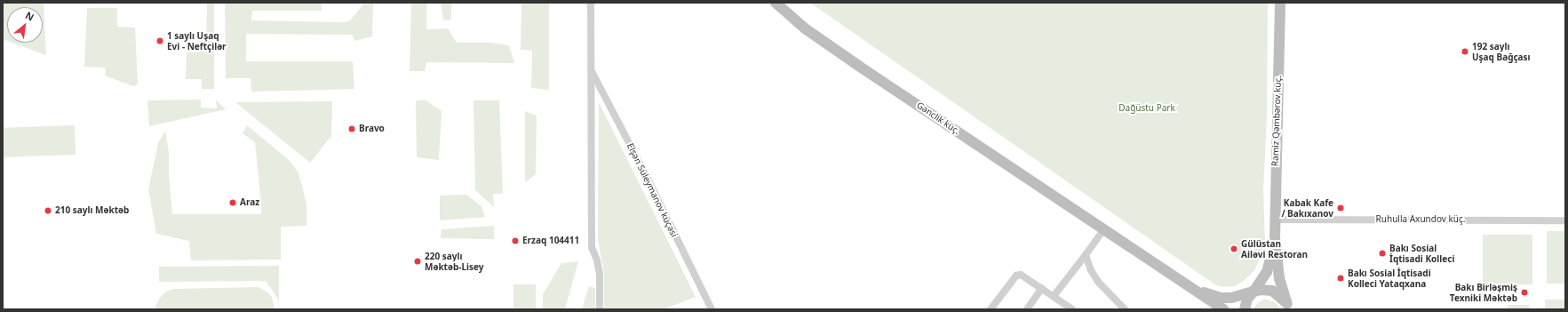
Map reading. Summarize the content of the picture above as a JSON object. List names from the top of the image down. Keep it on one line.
{"streets":{"main road":["Gənclik küç.","Ramiz Qəmbərov küç."],"street":["Elşən Süleymanov küçəsi","Ruhulla Axundov küç."]},"crossings":[["Ramiz Qəmbərov küç.","Ruhulla Axundov küç."]],"parks":["Dağüstu Park"],"places":["1 saylı Uşaq Evi - Neftçilər","192 saylı Uşaq Bağçası","Bravo","Araz","Kabak Kafe / Bakıxanov","210 saylı Məktəb","Erzaq 104411","Gülüstan Ailəvi Restoran","Bakı Sosial İqtisadi Kolleci","220 saylı Məktəb-Lisey","Bakı Sosial İqtisadi Kolleci Yataqxana","Bakı Birləşmiş Texniki Məktəb"],"north":"top right"}
